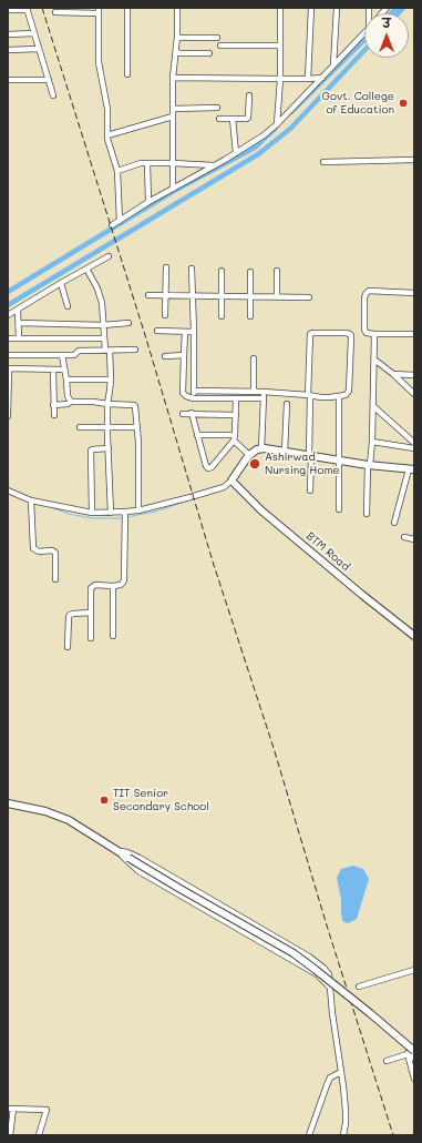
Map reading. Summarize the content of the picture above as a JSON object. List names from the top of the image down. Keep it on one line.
{"streets":{"main road":["BTM Road"]},"places":["Govt. College of Education","Ashirwad Nursing Home","TIT Senior Secondary School"],"north":"top"}
